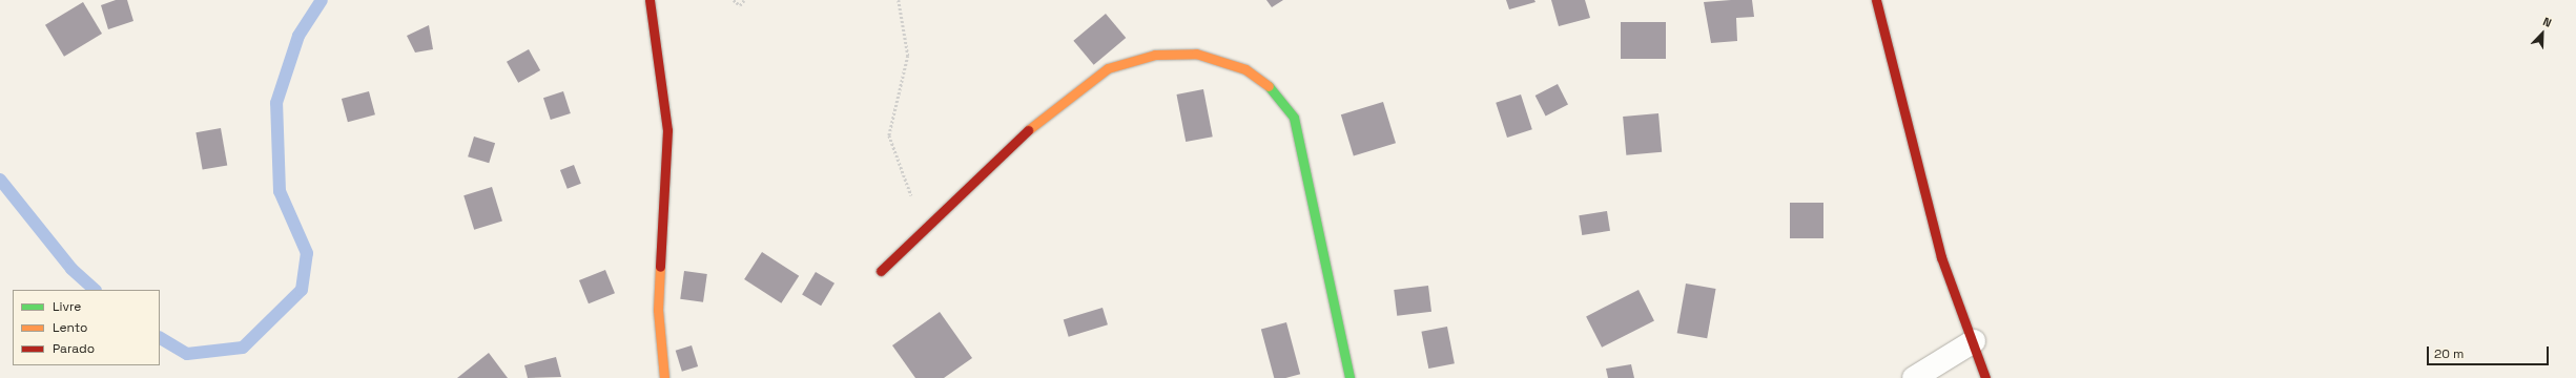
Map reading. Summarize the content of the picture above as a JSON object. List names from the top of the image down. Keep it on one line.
{"legend":["Livre","Lento","Parado"],"scale_bar":"20 m","north":"top right"}
